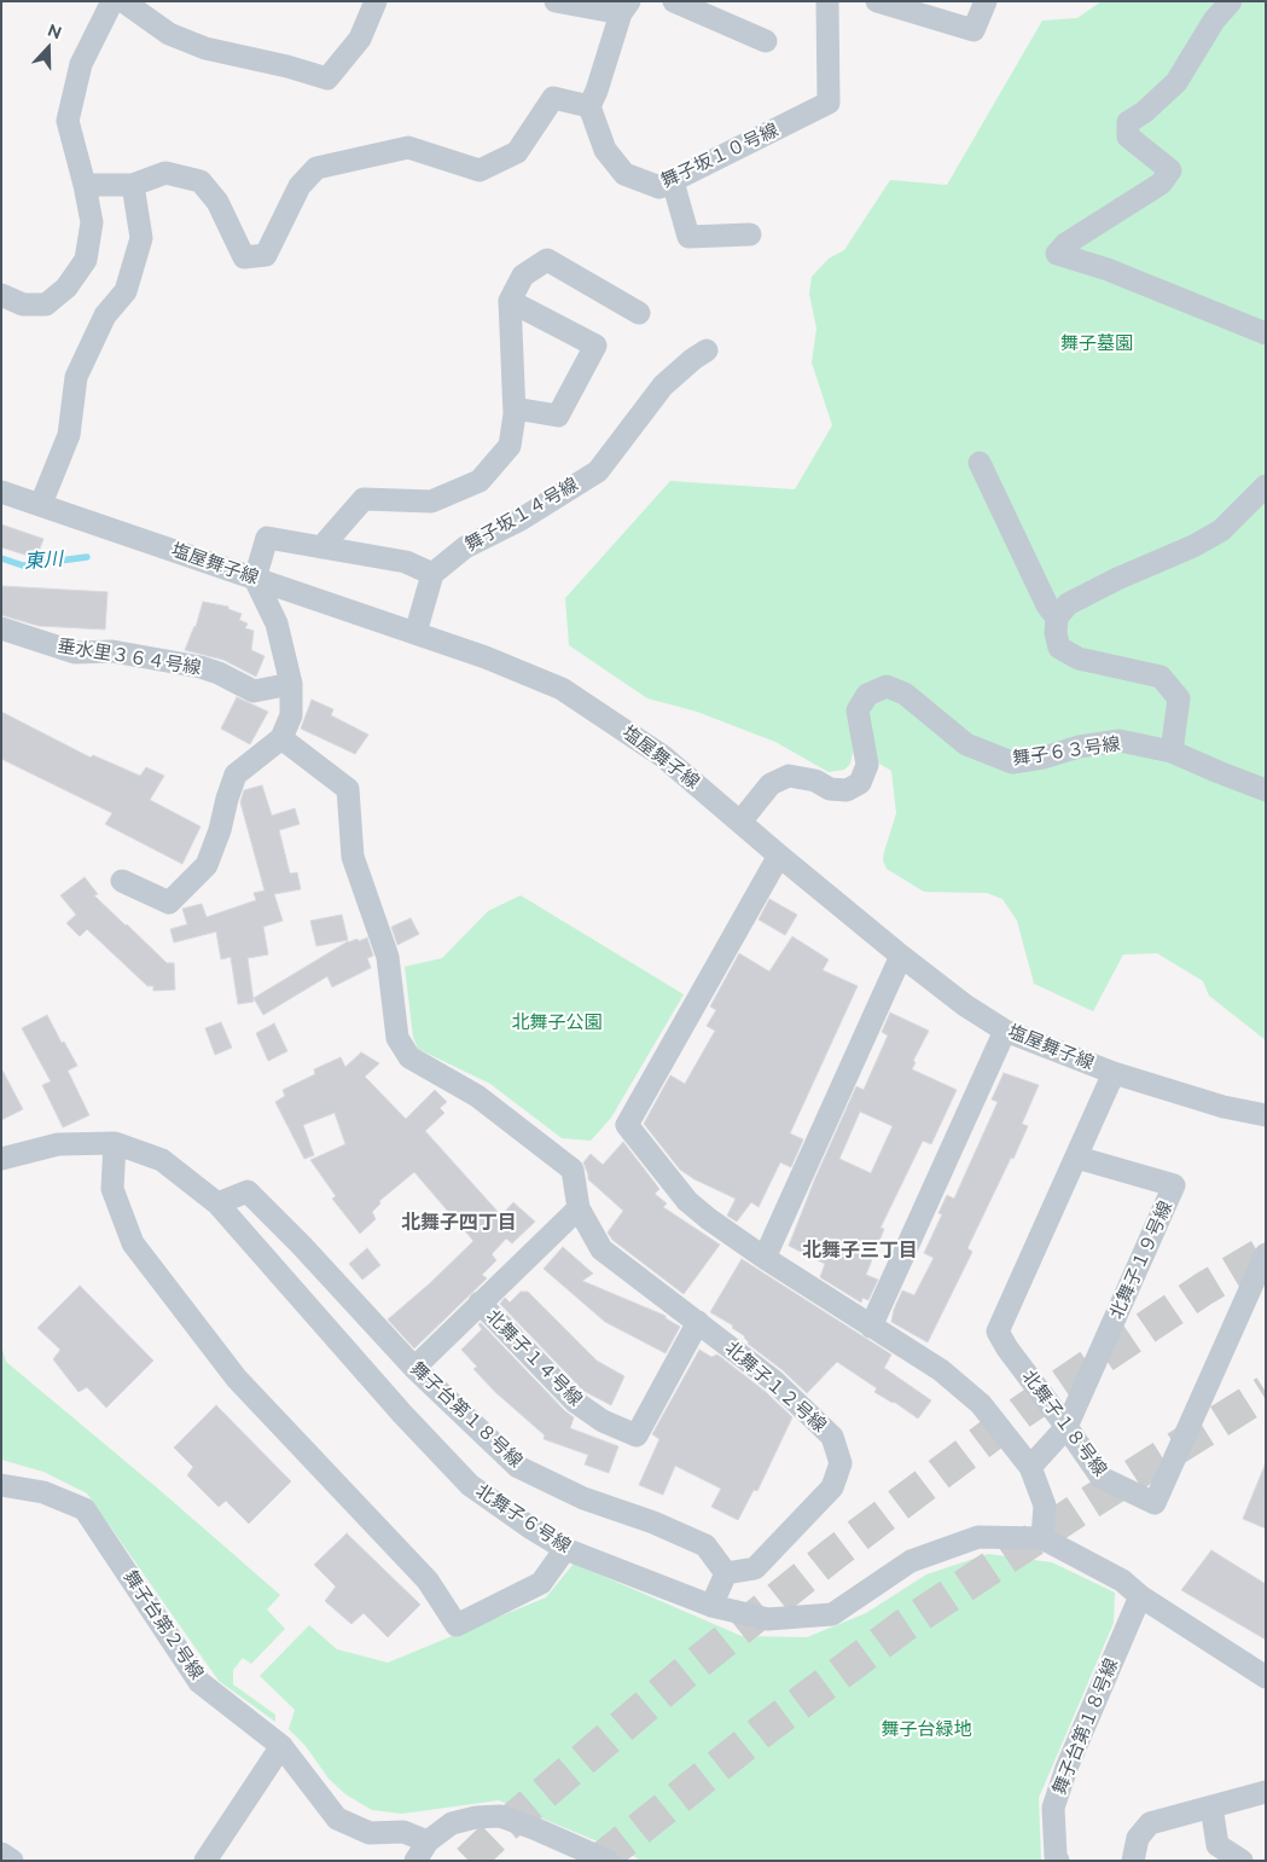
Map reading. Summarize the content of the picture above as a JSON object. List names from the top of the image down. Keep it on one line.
{"streets":{"street":["舞子坂１０号線","舞子坂１４号線","塩屋舞子線","垂水里３６４号線","舞子６３号線","北舞子１９号線","北舞子１４号線","北舞子１２号線","舞子台第１８号線","北舞子１８号線","北舞子６号線","舞子台第２号線"]},"crossings":[["塩屋舞子線","舞子６３号線"],["塩屋舞子線","北舞子１８号線"],["北舞子１９号線","北舞子１８号線"],["北舞子１４号線","北舞子１２号線"],["北舞子１２号線","舞子台第１８号線"],["舞子台第１８号線","北舞子６号線"]],"districts":["北舞子四丁目","北舞子三丁目"],"water":["東川"],"parks":["舞子墓園","北舞子公園","舞子台緑地"],"north":"top"}
